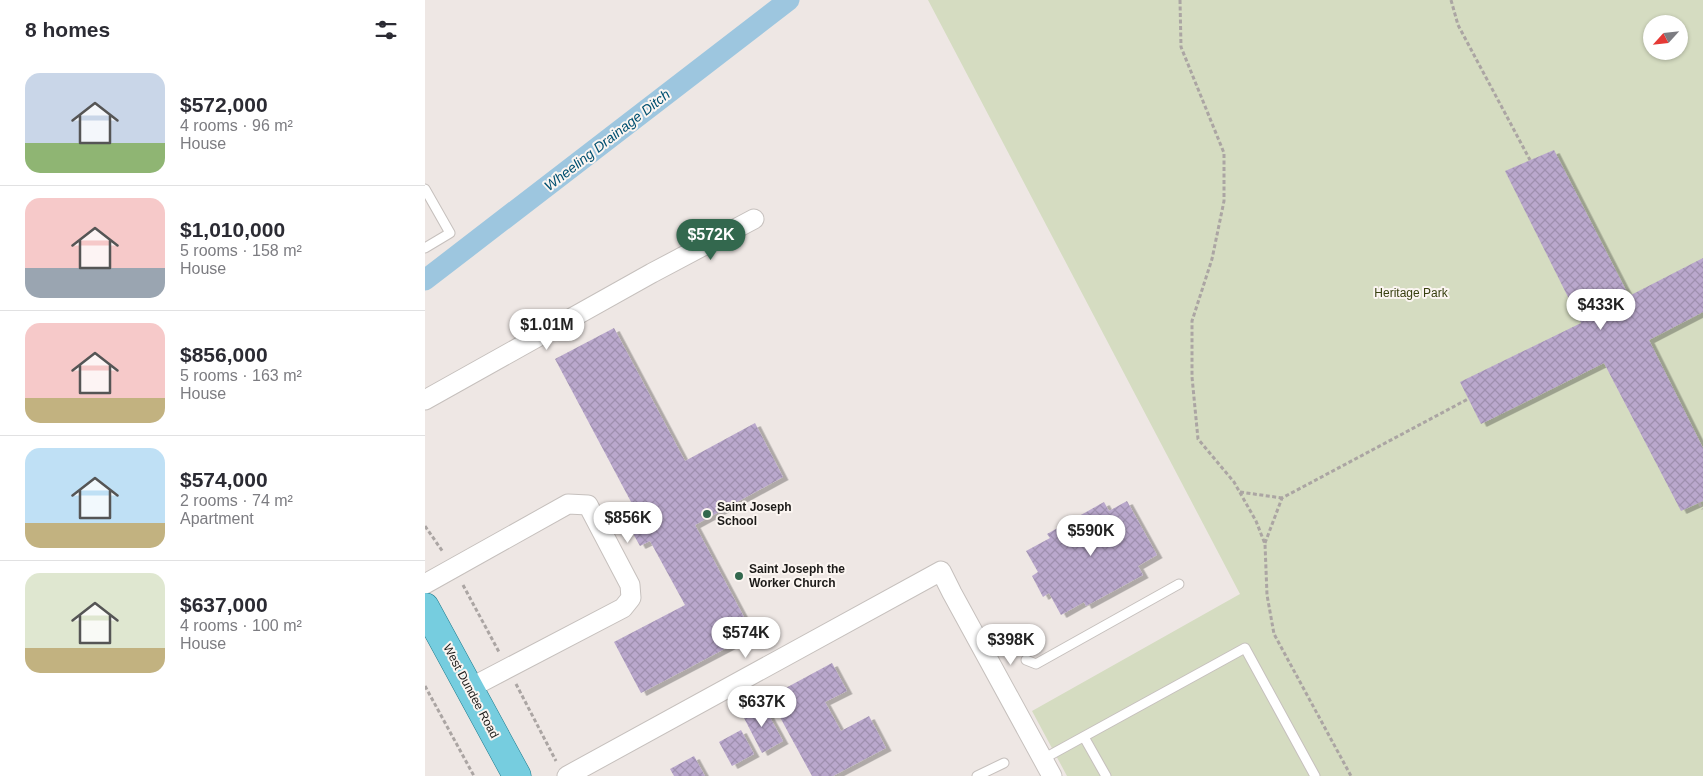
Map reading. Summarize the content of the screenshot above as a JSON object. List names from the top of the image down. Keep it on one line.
{"streets":{"main road":["West Dundee Road"]},"water":["Wheeling Drainage Ditch"],"parks":["Heritage Park"],"places":["Saint Joseph School","Saint Joseph the Worker Church"],"north":"bottom left","page":{"heading":"8 homes","list":[{"name":"$572,000","note":"4 rooms · 96 m² · House"},{"name":"$1,010,000","note":"5 rooms · 158 m² · House"},{"name":"$856,000","note":"5 rooms · 163 m² · House"},{"name":"$574,000","note":"2 rooms · 74 m² · Apartment"},{"name":"$637,000","note":"4 rooms · 100 m² · House"}],"price":["$572K","$433K","$1.01M","$856K","$590K","$574K","$398K","$637K"]}}
